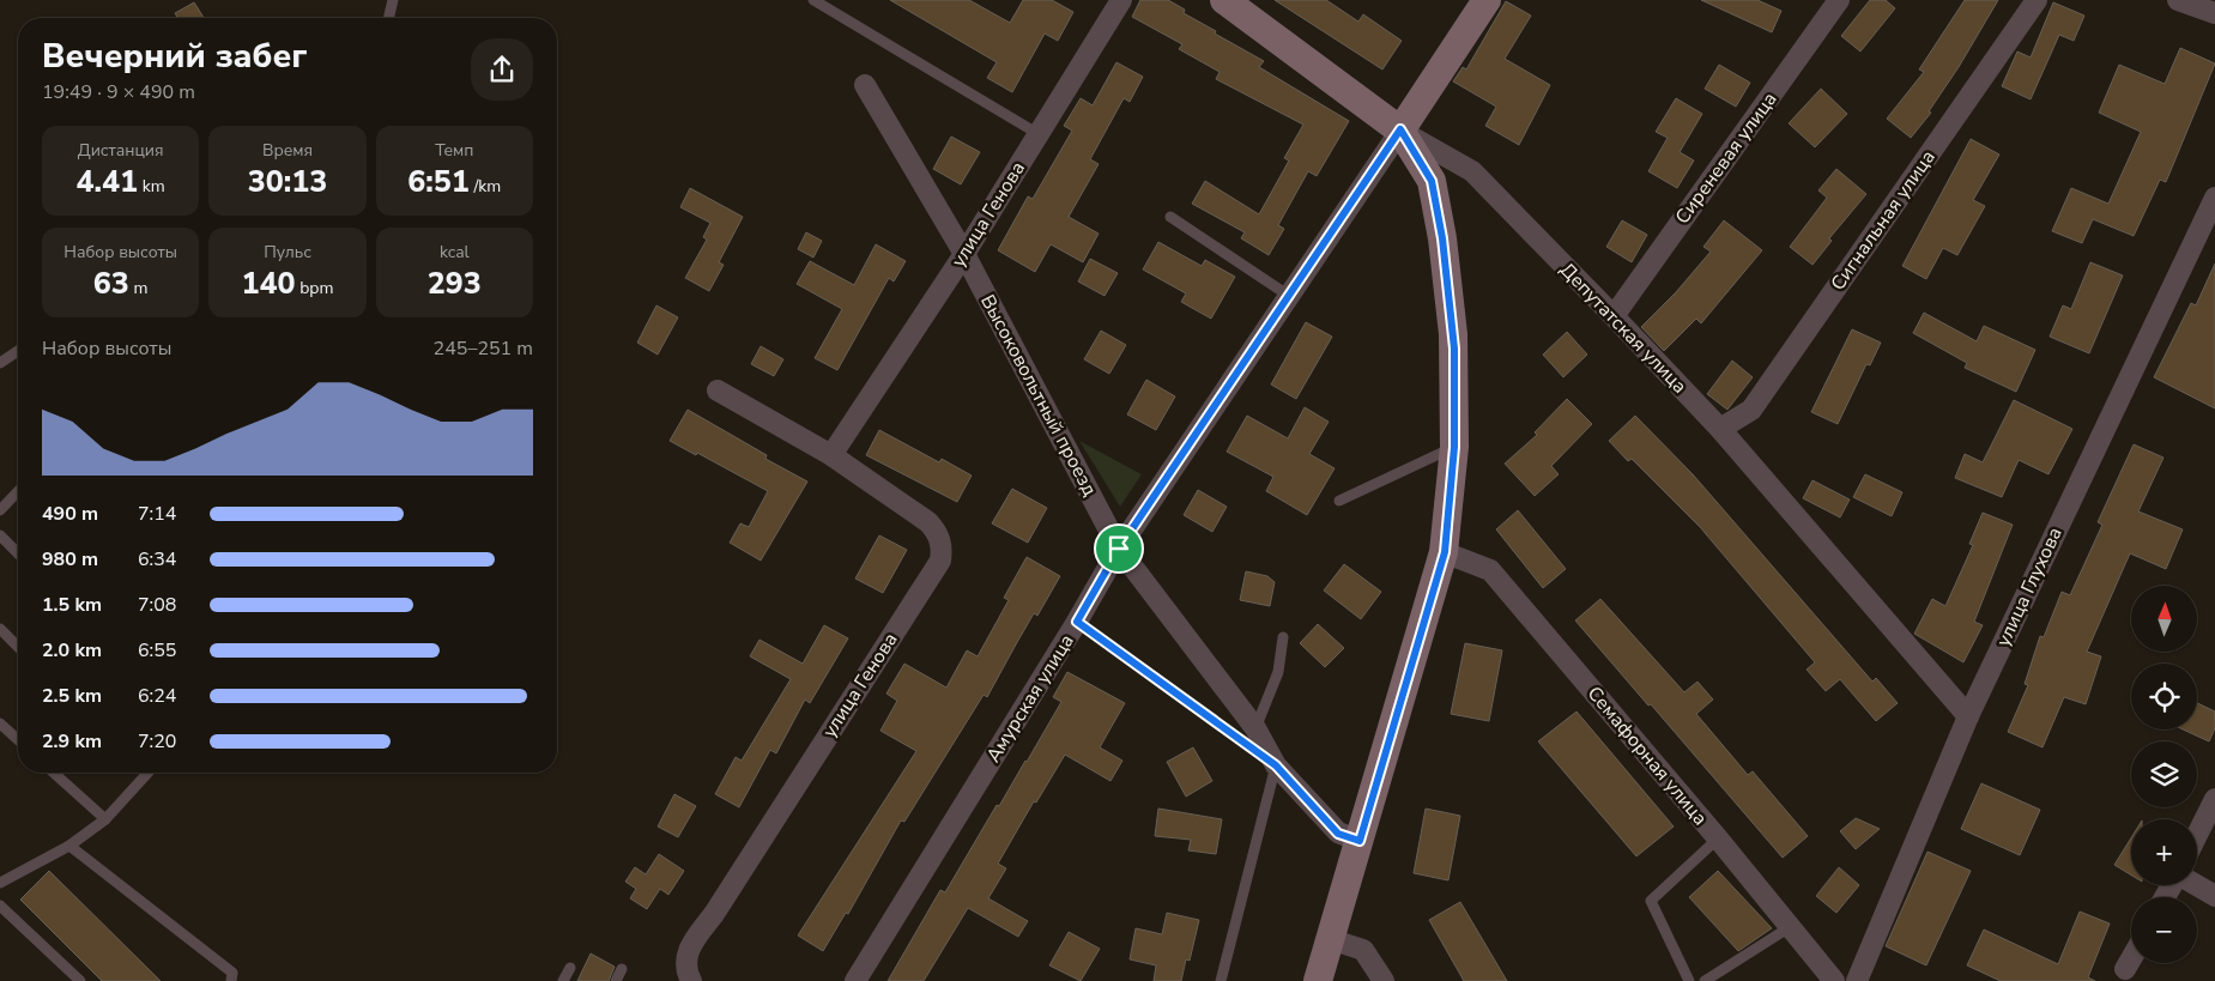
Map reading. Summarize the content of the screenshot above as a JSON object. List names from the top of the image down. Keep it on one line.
{"streets":{"main road":["Депутатская улица","Амурская улица"],"street":["Сиреневая улица","улица Генова","Сигнальная улица","Высоковольтный проезд","улица Глухова","Семафорная улица"]},"crossings":[["Сиреневая улица","Депутатская улица"],["улица Генова","Высоковольтный проезд"],["Сигнальная улица","Депутатская улица"],["Депутатская улица","улица Глухова"],["Депутатская улица","Амурская улица"],["Высоковольтный проезд","Амурская улица"]],"north":"top","page":{"heading":["Вечерний забег","19:49 · 9 × 490 m"],"stats":[["Дистанция","4.41 km"],["Время","30:13"],["Темп","6:51 /km"],["Набор высоты","63 m"],["Пульс","140 bpm"],["kcal","293"]],"chart":["Набор высоты","245–251 m"],"list":[{"name":"490 m","note":"7:14"},{"name":"980 m","note":"6:34"},{"name":"1.5 km","note":"7:08"},{"name":"2.0 km","note":"6:55"},{"name":"2.5 km","note":"6:24"},{"name":"2.9 km","note":"7:20"}],"map_buttons":["+","−"]}}
